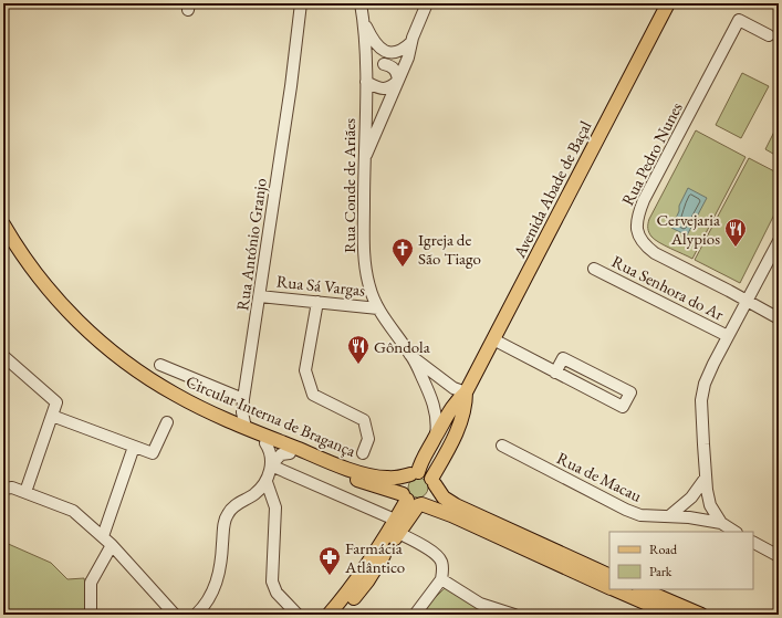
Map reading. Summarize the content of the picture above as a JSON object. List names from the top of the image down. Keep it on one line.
{"streets":{"main road":["Avenida Abade de Baçal","Circular Interna de Bragança"],"street":["Rua Pedro Nunes","Rua Conde de Ariães","Rua António Granjo","Rua Sá Vargas","Rua Senhora do Ar","Rua de Macau"]},"crossings":[["Rua Conde de Ariães","Avenida Abade de Baçal"],["Rua Conde de Ariães","Rua Sá Vargas"],["Avenida Abade de Baçal","Circular Interna de Bragança"],["Rua António Granjo","Rua Sá Vargas"],["Rua António Granjo","Circular Interna de Bragança"]],"places":{"restaurant":["Cervejaria Alypios","Gôndola"],"church":["Igreja de São Tiago"],"pharmacy":["Farmácia Atlântico"]},"legend":["Road","Park"]}
